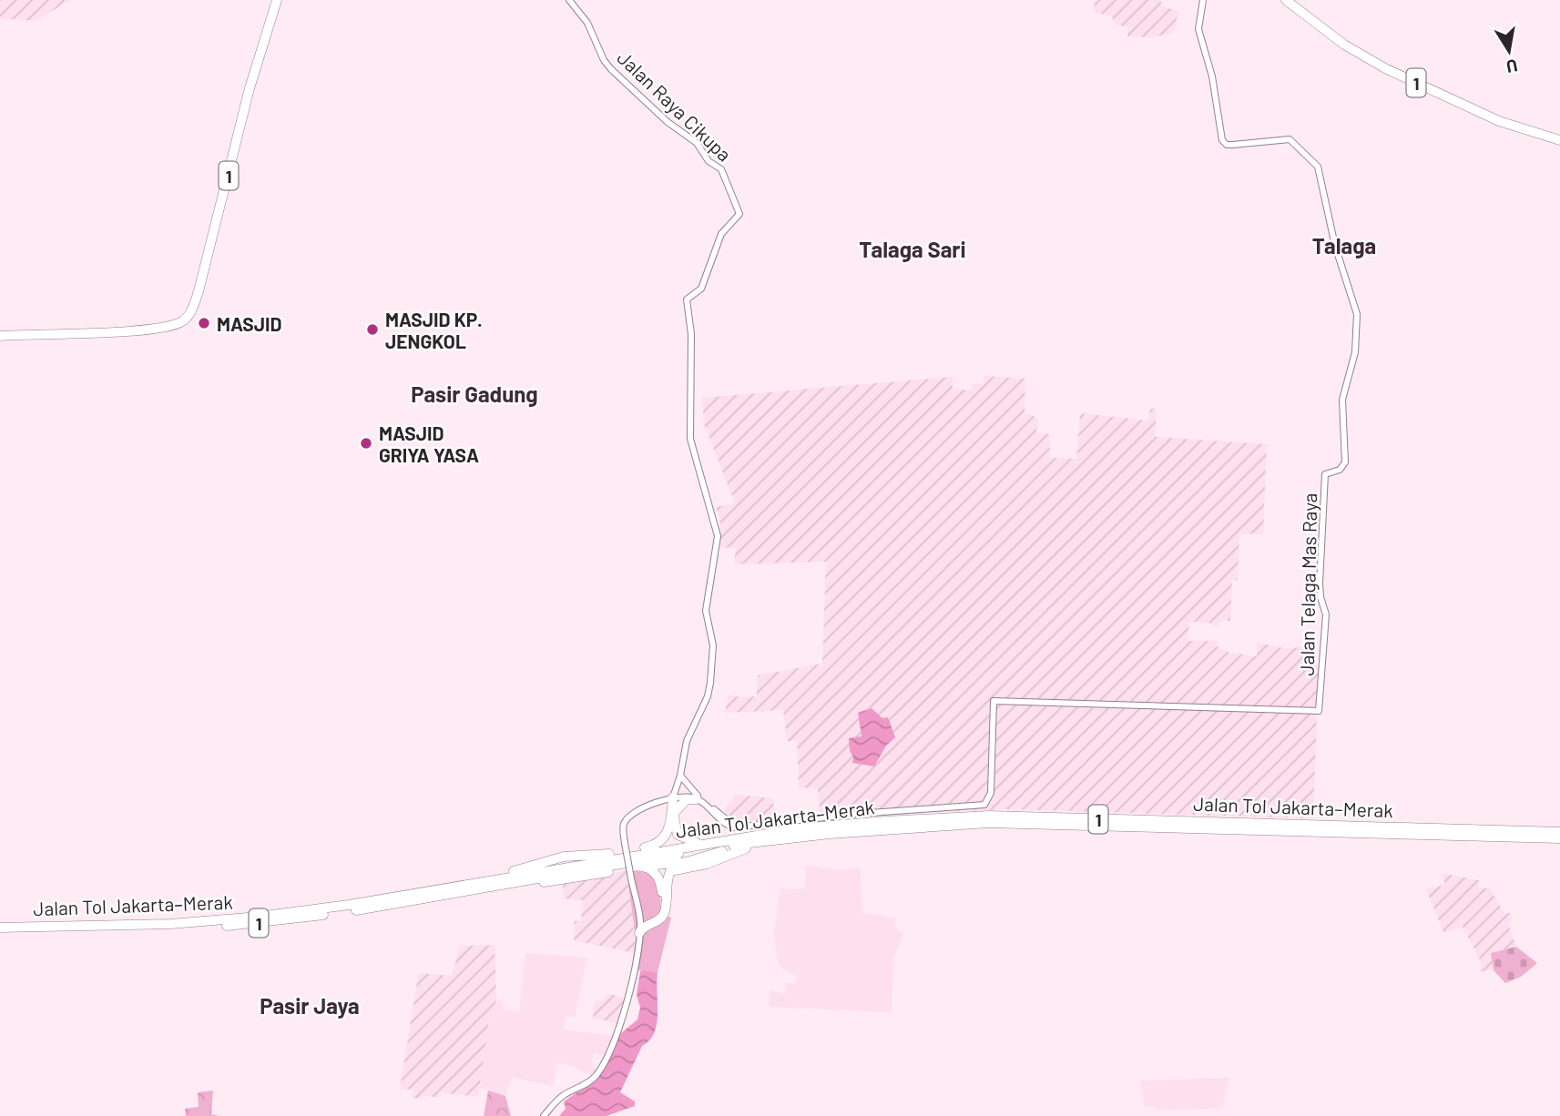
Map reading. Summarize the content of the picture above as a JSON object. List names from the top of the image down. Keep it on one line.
{"streets":{"highway":["1","Jalan Tol Jakarta–Merak"],"main road":["Jalan Raya Cikupa","Jalan Telaga Mas Raya"]},"crossings":[["Jalan Raya Cikupa","Jalan Telaga Mas Raya"]],"districts":["Talaga","Talaga Sari","Pasir Gadung","Pasir Jaya"],"places":["MASJID","MASJID KP. JENGKOL","MASJID GRIYA YASA"],"north":"bottom"}
